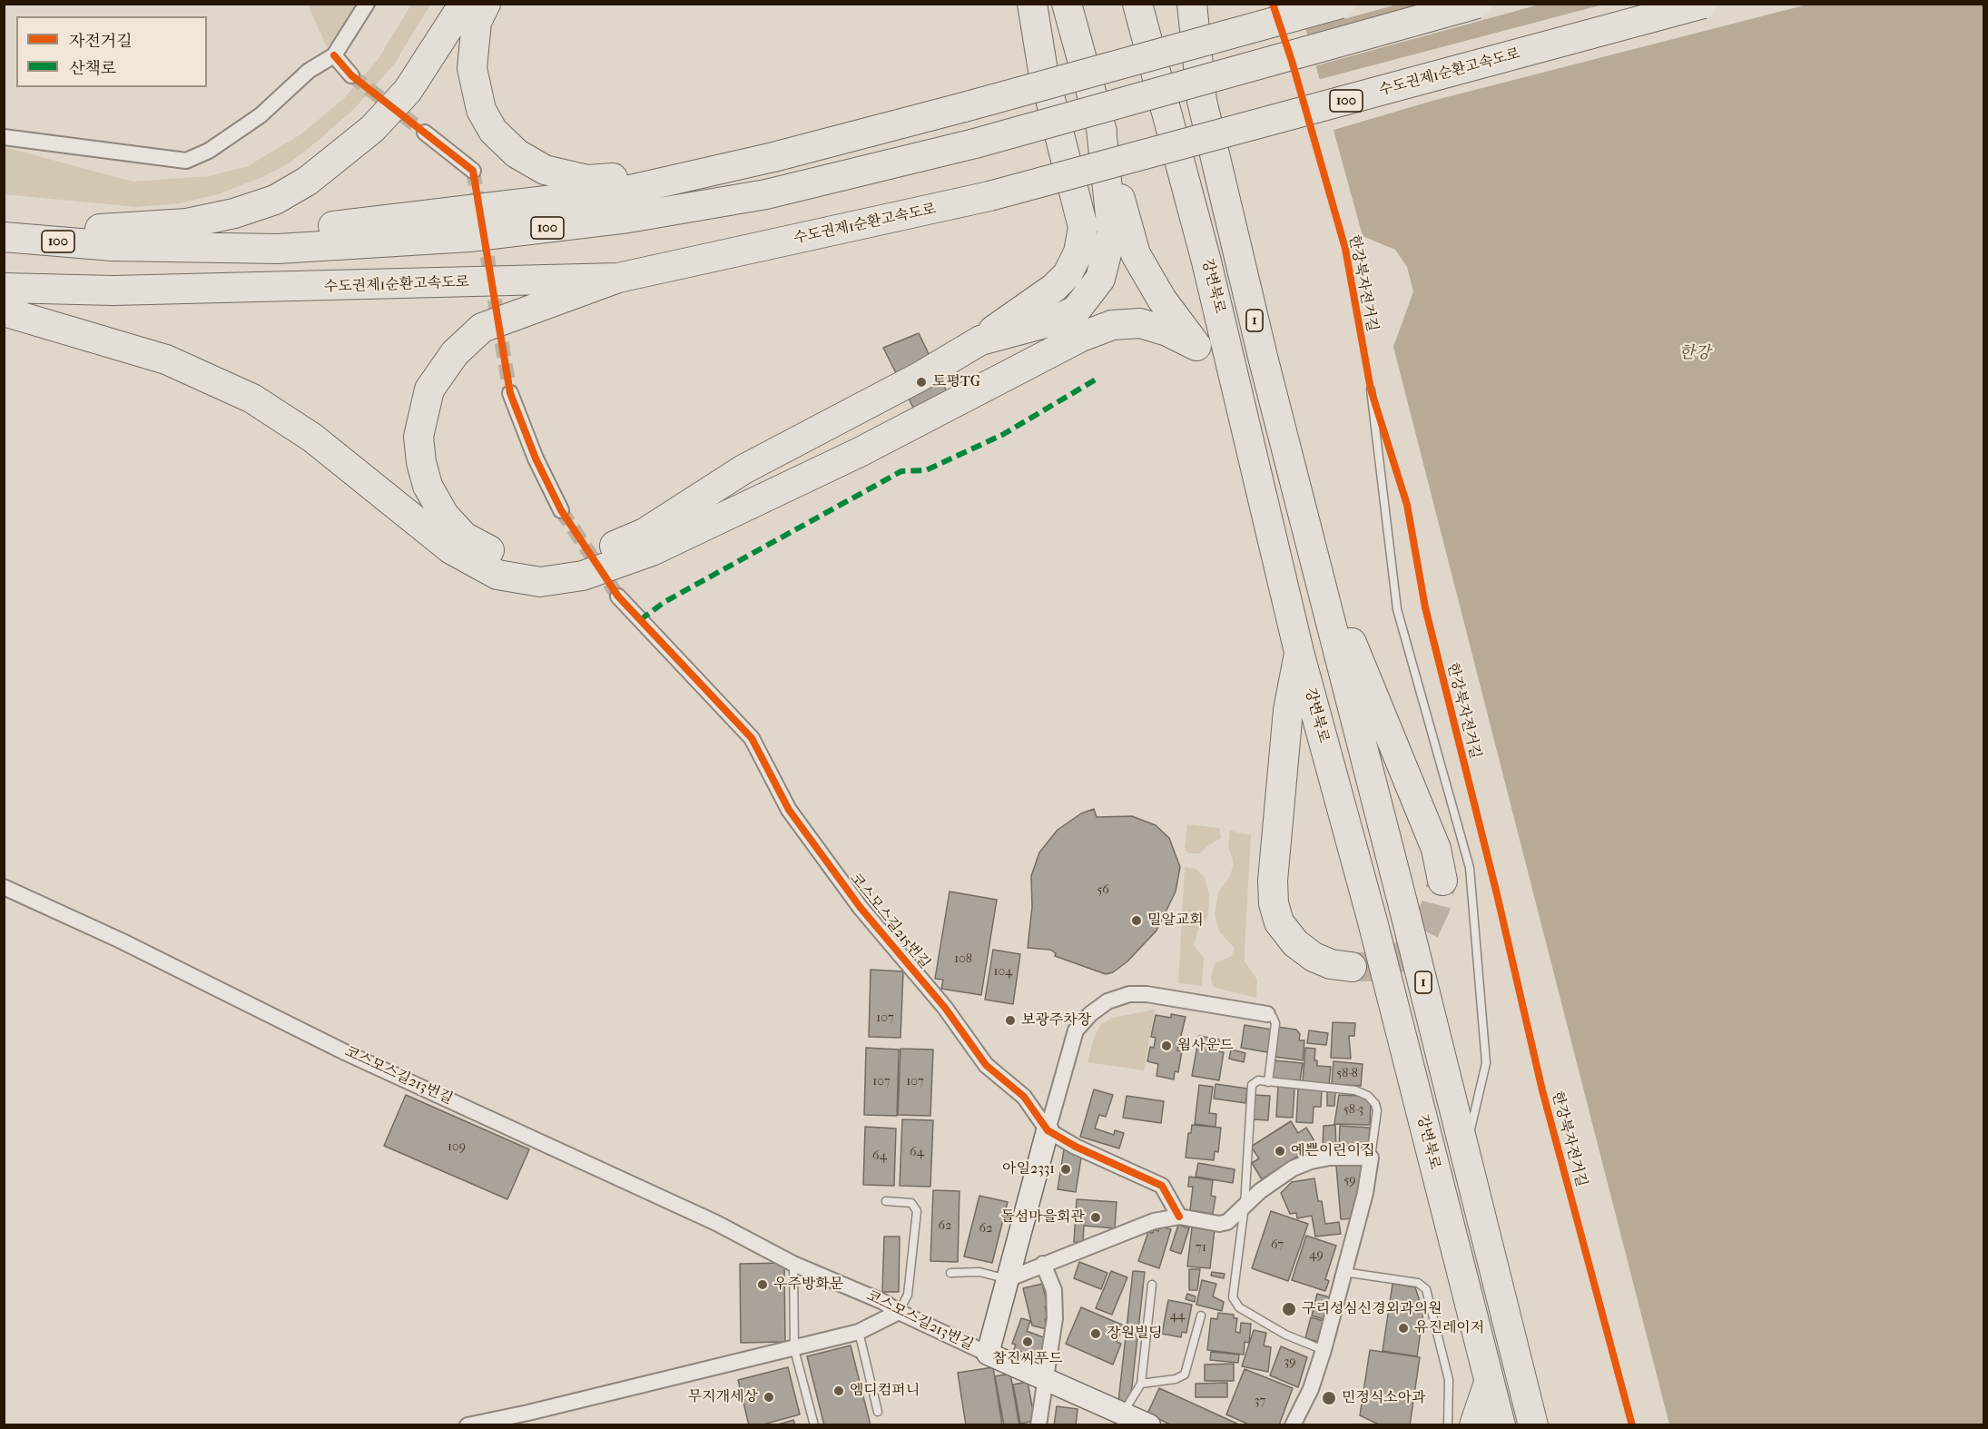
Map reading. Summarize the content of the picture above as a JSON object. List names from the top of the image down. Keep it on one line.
{"streets":{"highway":["수도권제1순환고속도로","100","강변북로","1"],"street":["코스모스길215번길","코스모스길213번길"],"cycle path":["한강북자전거길"]},"water":["한강"],"places":["토평TG","밀알교회","보광주차장","웜사운드","예쁜이린이집","아일2331","돌섬마을회관","우주방화문","구리성심신경외과의원","유진레이저","장원빌딩","참진씨푸드","엠디컴퍼니","무지개세상","민정식소아과"],"house_numbers":["56","108","104","107","58-8","107","107","58-3","109","64","64","59","62","62","67","71","49","44","39","37"],"legend":["자전거길","산책로"]}
